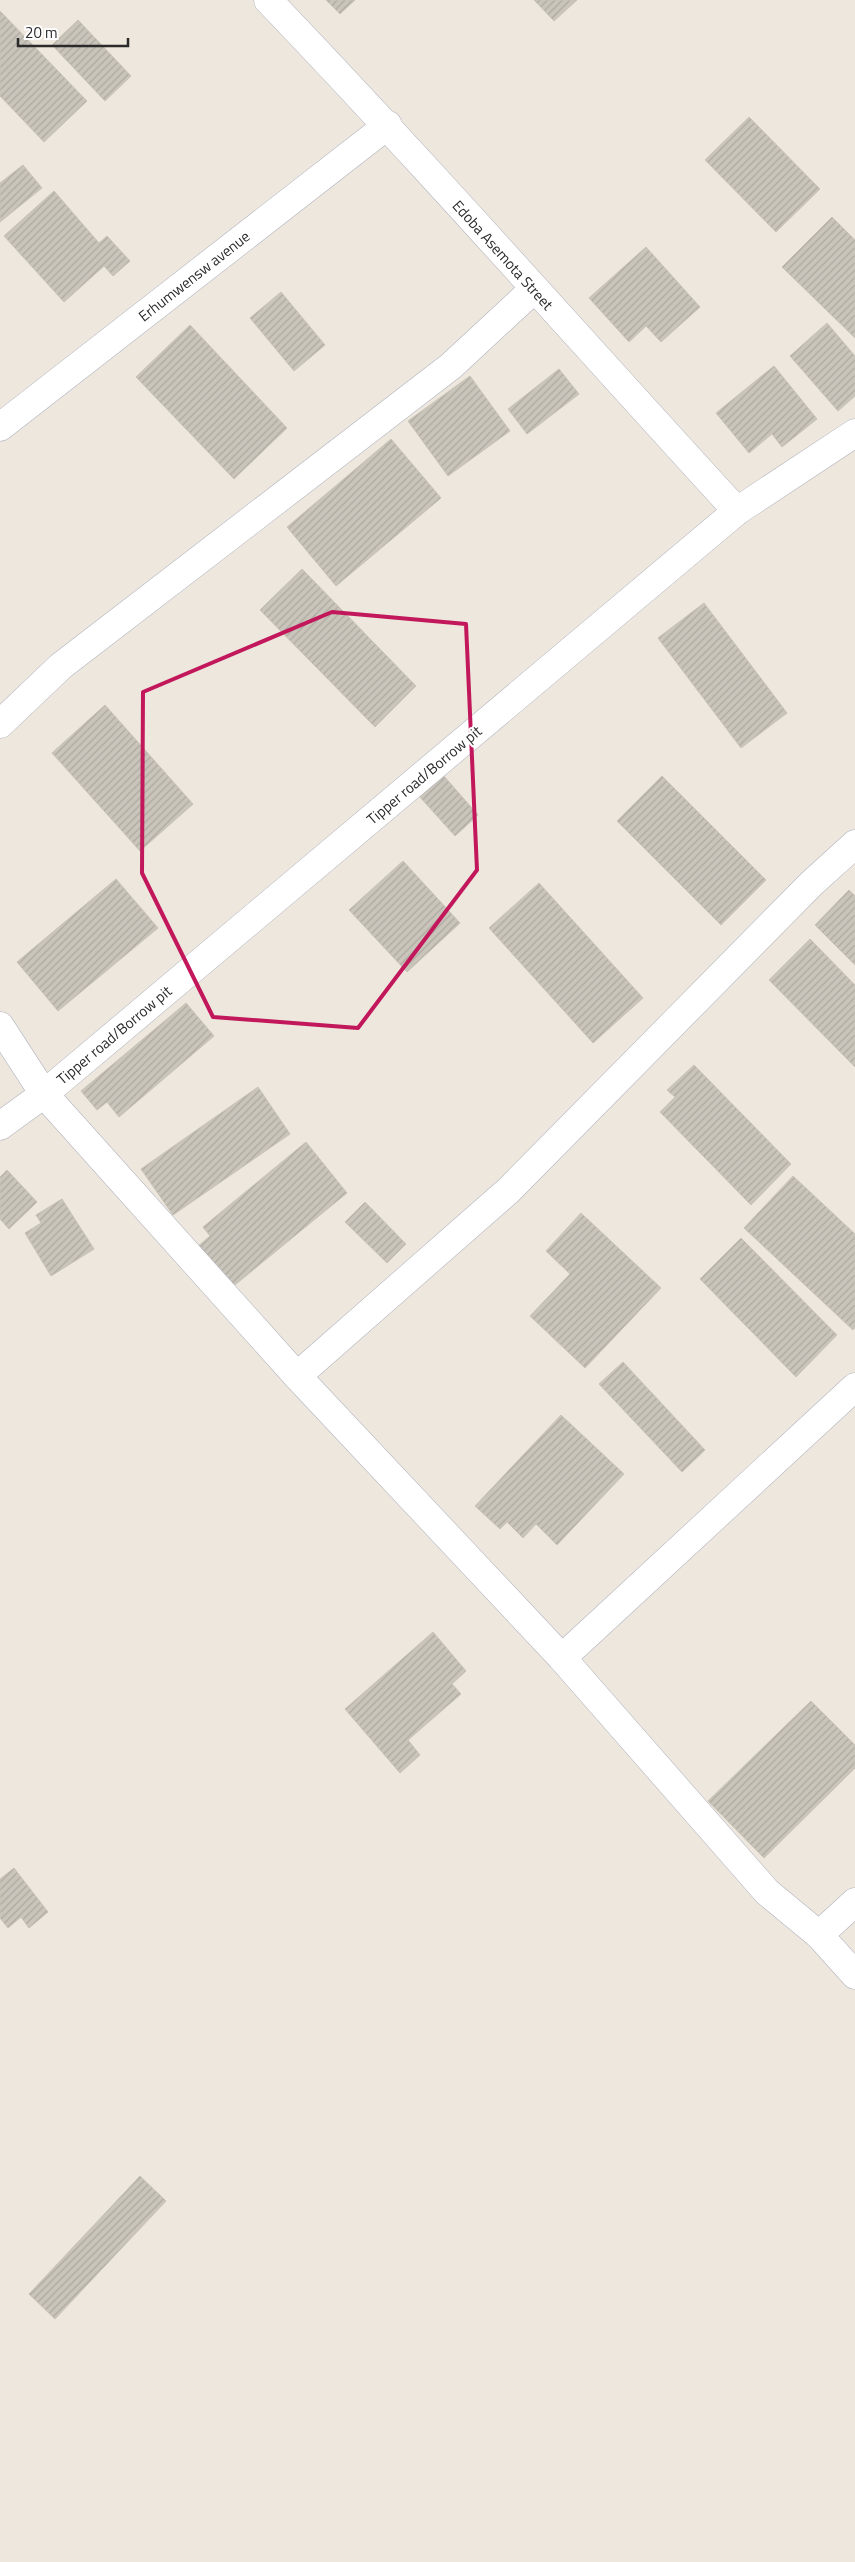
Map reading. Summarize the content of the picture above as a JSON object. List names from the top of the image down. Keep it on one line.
{"streets":{"street":["Edoba Asemota Street","Erhumwensw avenue","Tipper road/Borrow pit"]},"crossings":[["Edoba Asemota Street","Erhumwensw avenue"],["Edoba Asemota Street","Tipper road/Borrow pit"]],"scale_bar":"20 m"}
